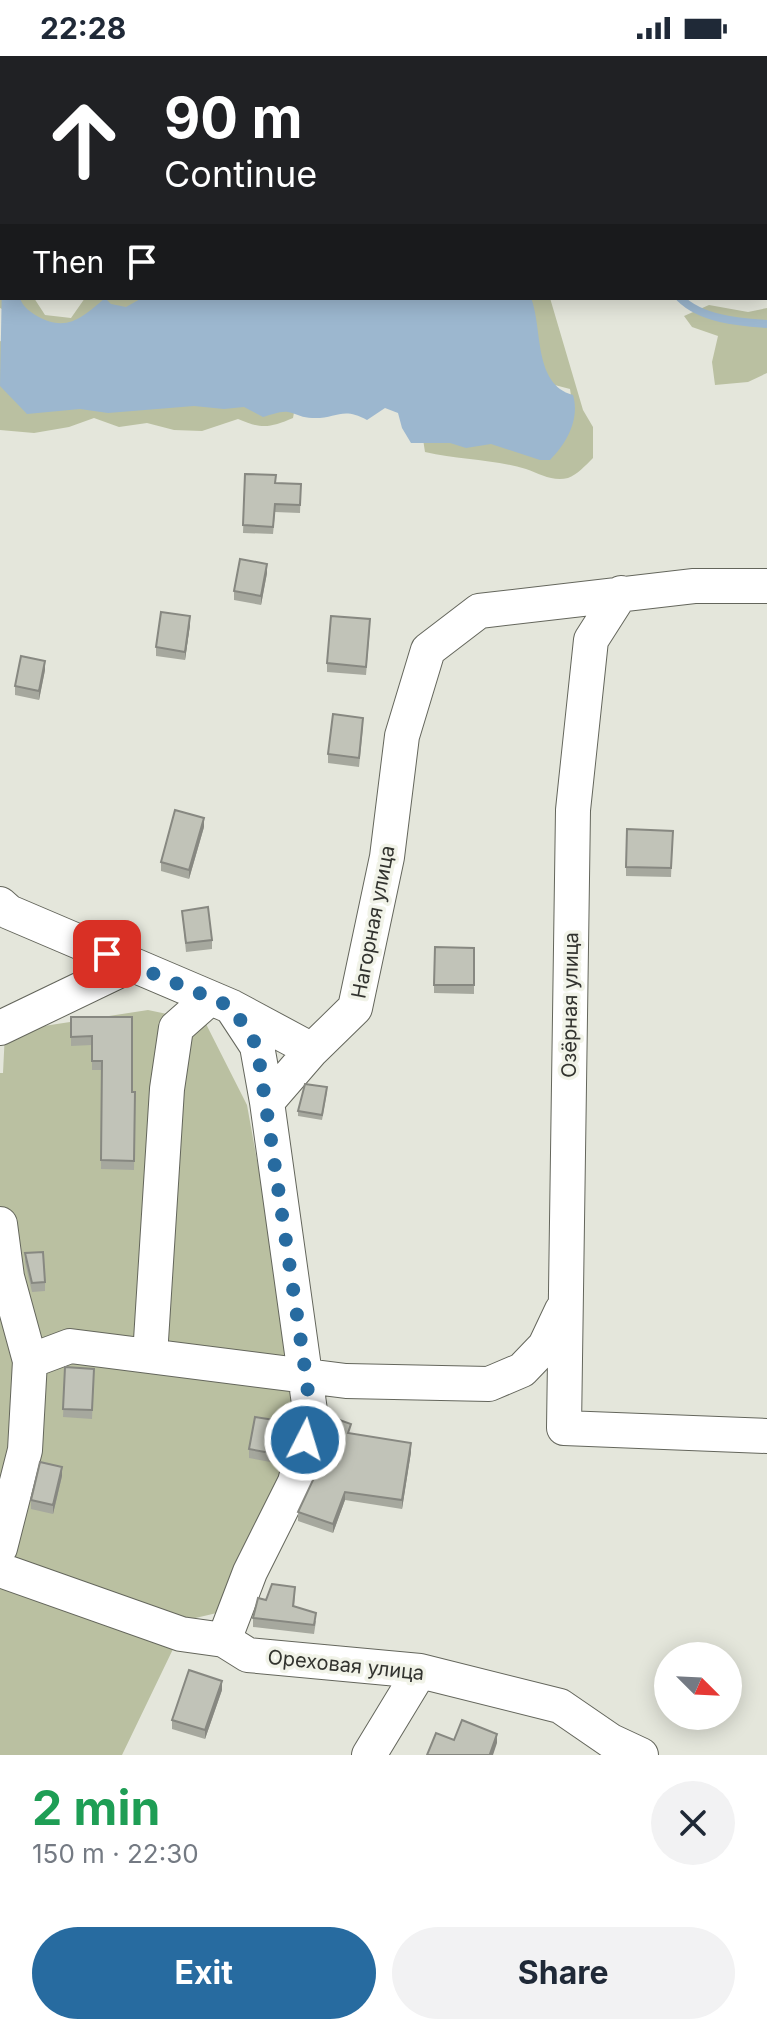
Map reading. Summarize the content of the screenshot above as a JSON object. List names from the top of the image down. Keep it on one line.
{"streets":{"street":["Нагорная улица","Озёрная улица","Ореховая улица"]},"crossings":[["Нагорная улица","Озёрная улица"]],"north":"bottom right","page":{"status":"22:28","turn":["90 m","Continue"],"then":"Then","heading":["2 min","150 m · 22:30"],"buttons":["Exit","Share"]}}
